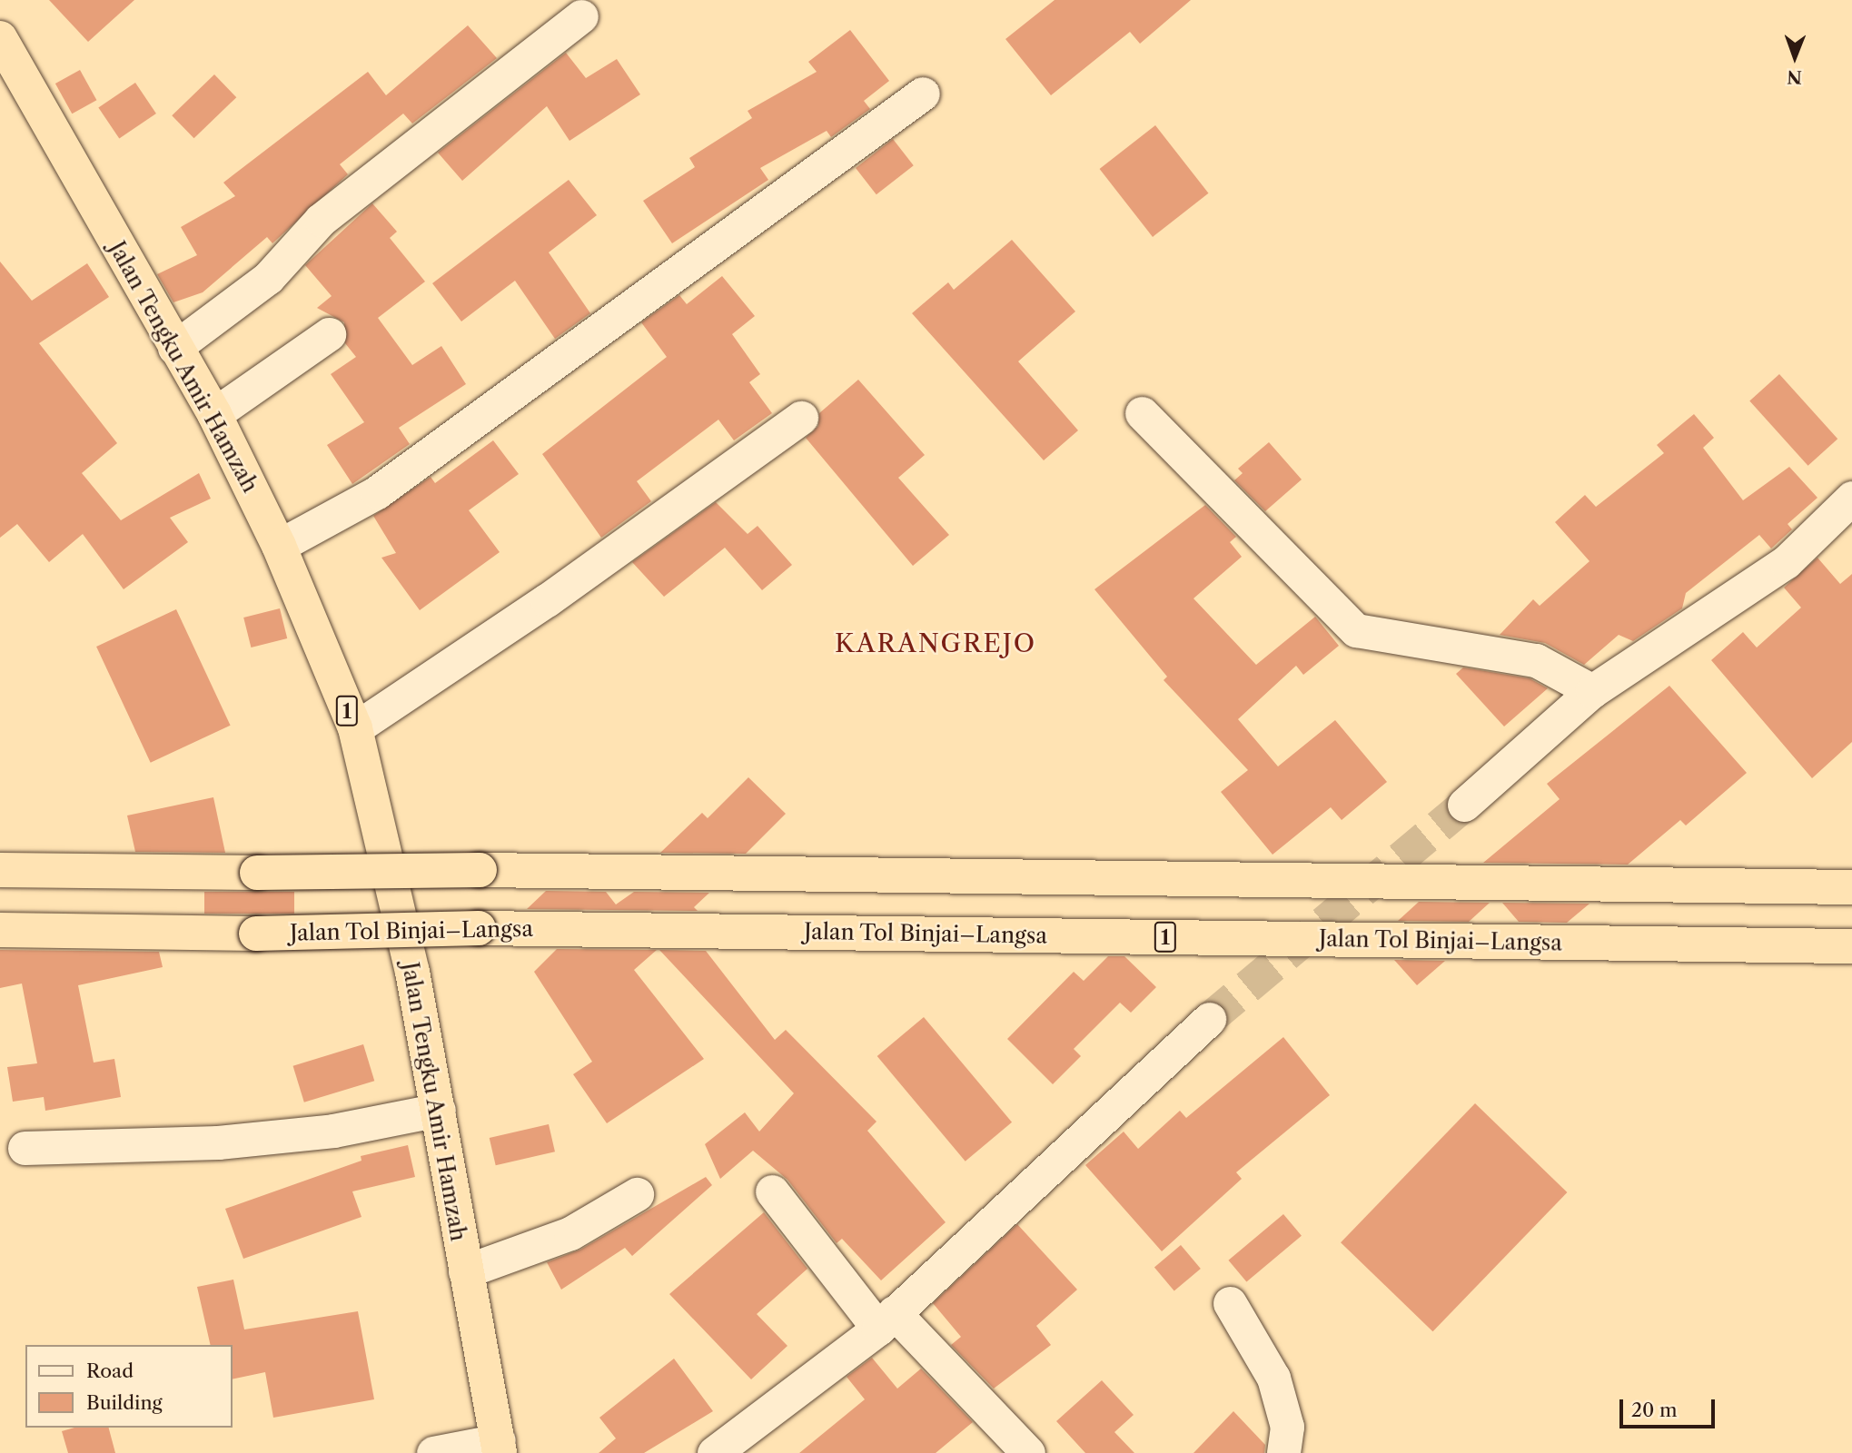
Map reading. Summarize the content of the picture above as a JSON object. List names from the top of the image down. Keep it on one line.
{"streets":{"highway":["Jalan Tengku Amir Hamzah","1","Jalan Tol Binjai–Langsa"]},"districts":["KARANGREJO"],"legend":["Road","Building"],"scale_bar":"20 m","north":"bottom"}
